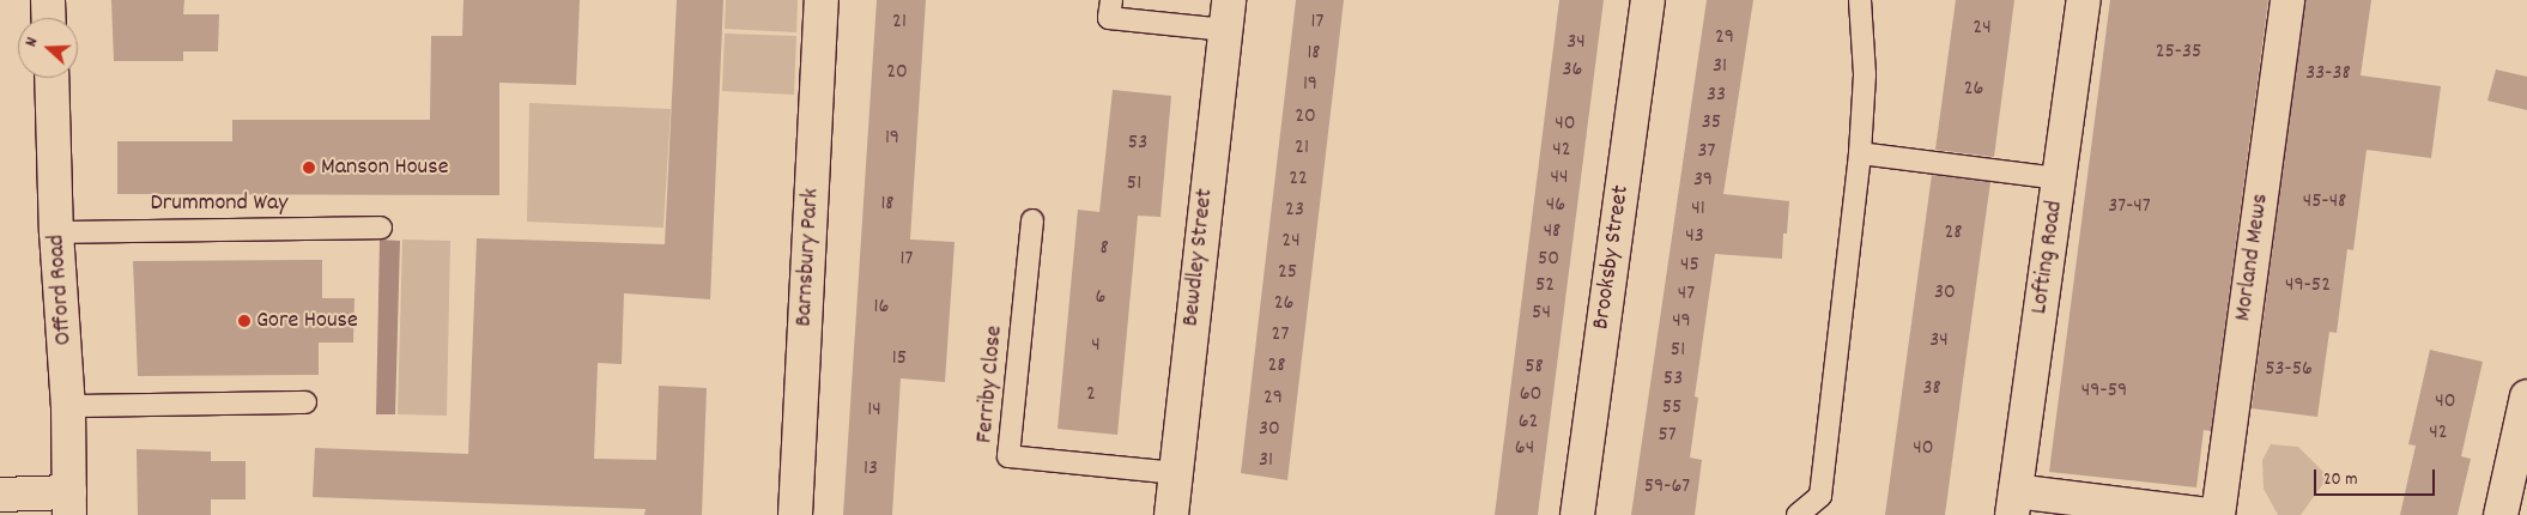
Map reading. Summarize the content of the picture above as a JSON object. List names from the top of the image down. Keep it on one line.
{"streets":{"street":["Barnsbury Park","Bewdley Street","Brooksby Street","Lofting Road","Morland Mews","Offord Road"],"lane":["Drummond Way","Ferriby Close"]},"crossings":[["Drummond Way","Offord Road"],["Bewdley Street","Ferriby Close"]],"places":["Manson House","Gore House"],"house_numbers":["21","17","24","29","34","25-35","18","31","36","20","33-38","19","26","33","20","35","40","19","53","21","42","37","44","22","39","51","45-48","18","46","37-47","41","23","48","28","43","24","8","17","50","45","25","52","49-52","30","47","6","26","16","54","49","27","34","4","51","15","28","58","53-56","53","38","49-59","2","60","29","40","55","14","62","30","42","57","64","40","31","13","59-67"],"scale_bar":"20 m","north":"left"}
